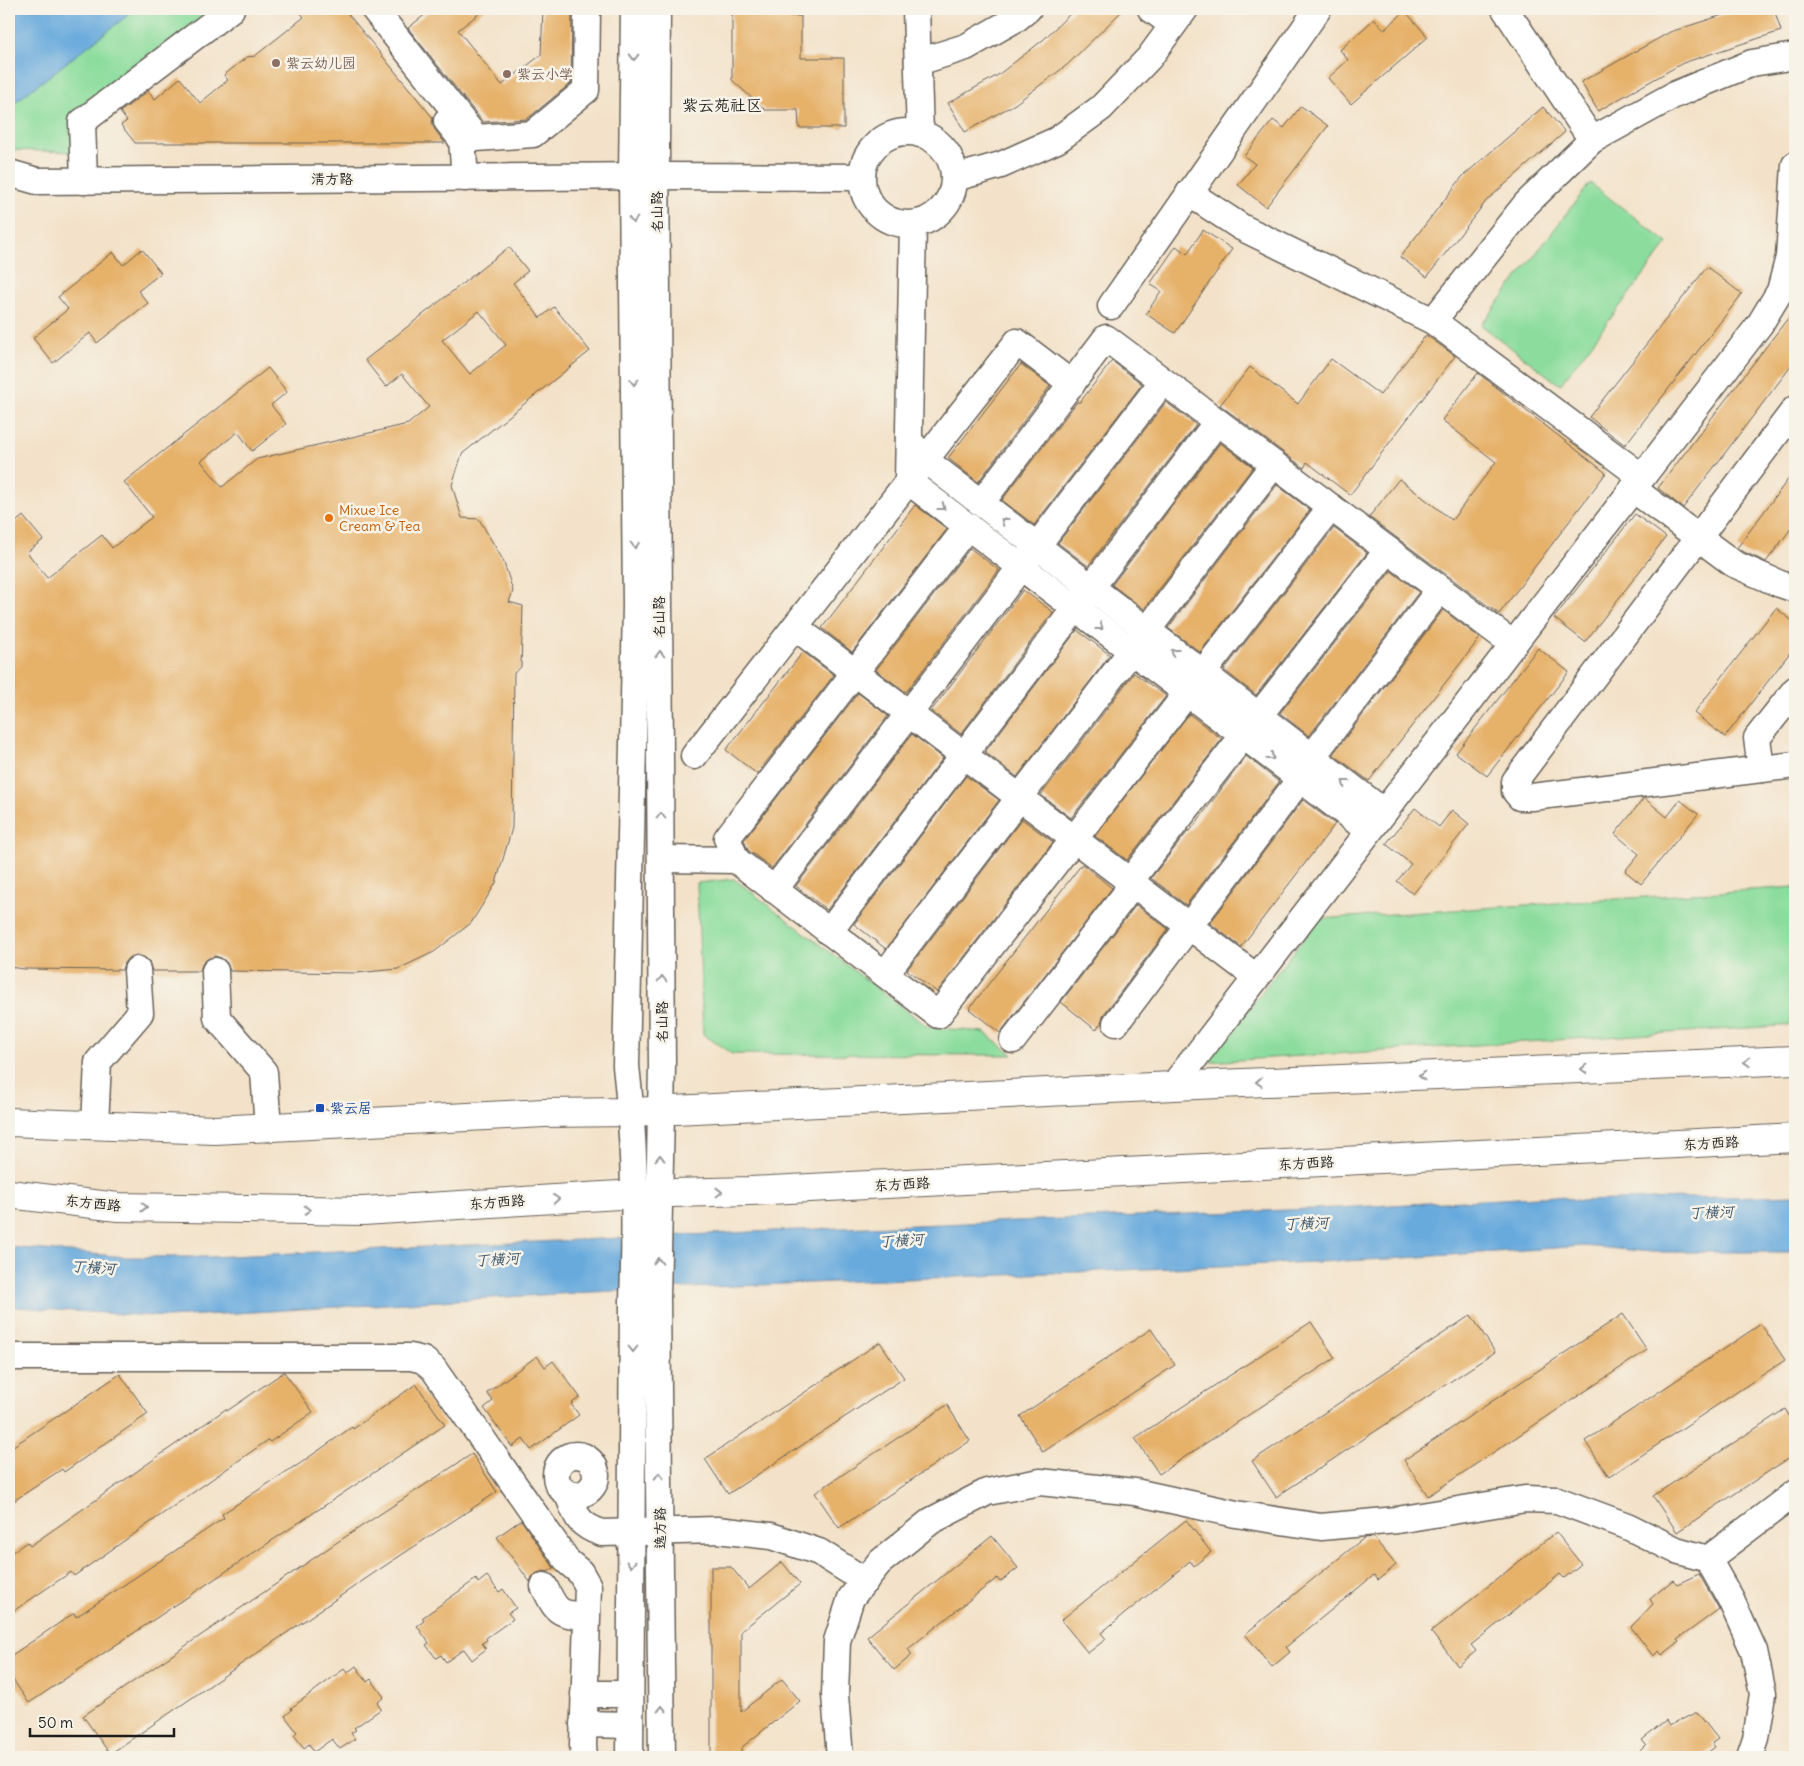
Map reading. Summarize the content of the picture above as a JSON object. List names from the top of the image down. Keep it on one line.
{"streets":{"main road":["东方西路"],"street":["清方路","名山路","逸方路"]},"crossings":[["清方路","名山路"],["名山路","东方西路"]],"districts":["紫云苑社区"],"water":["丁横河"],"places":{"other":["紫云幼儿园","紫云小学","Mixue Ice Cream & Tea"],"transit":["紫云居"]},"scale_bar":"50 m"}
